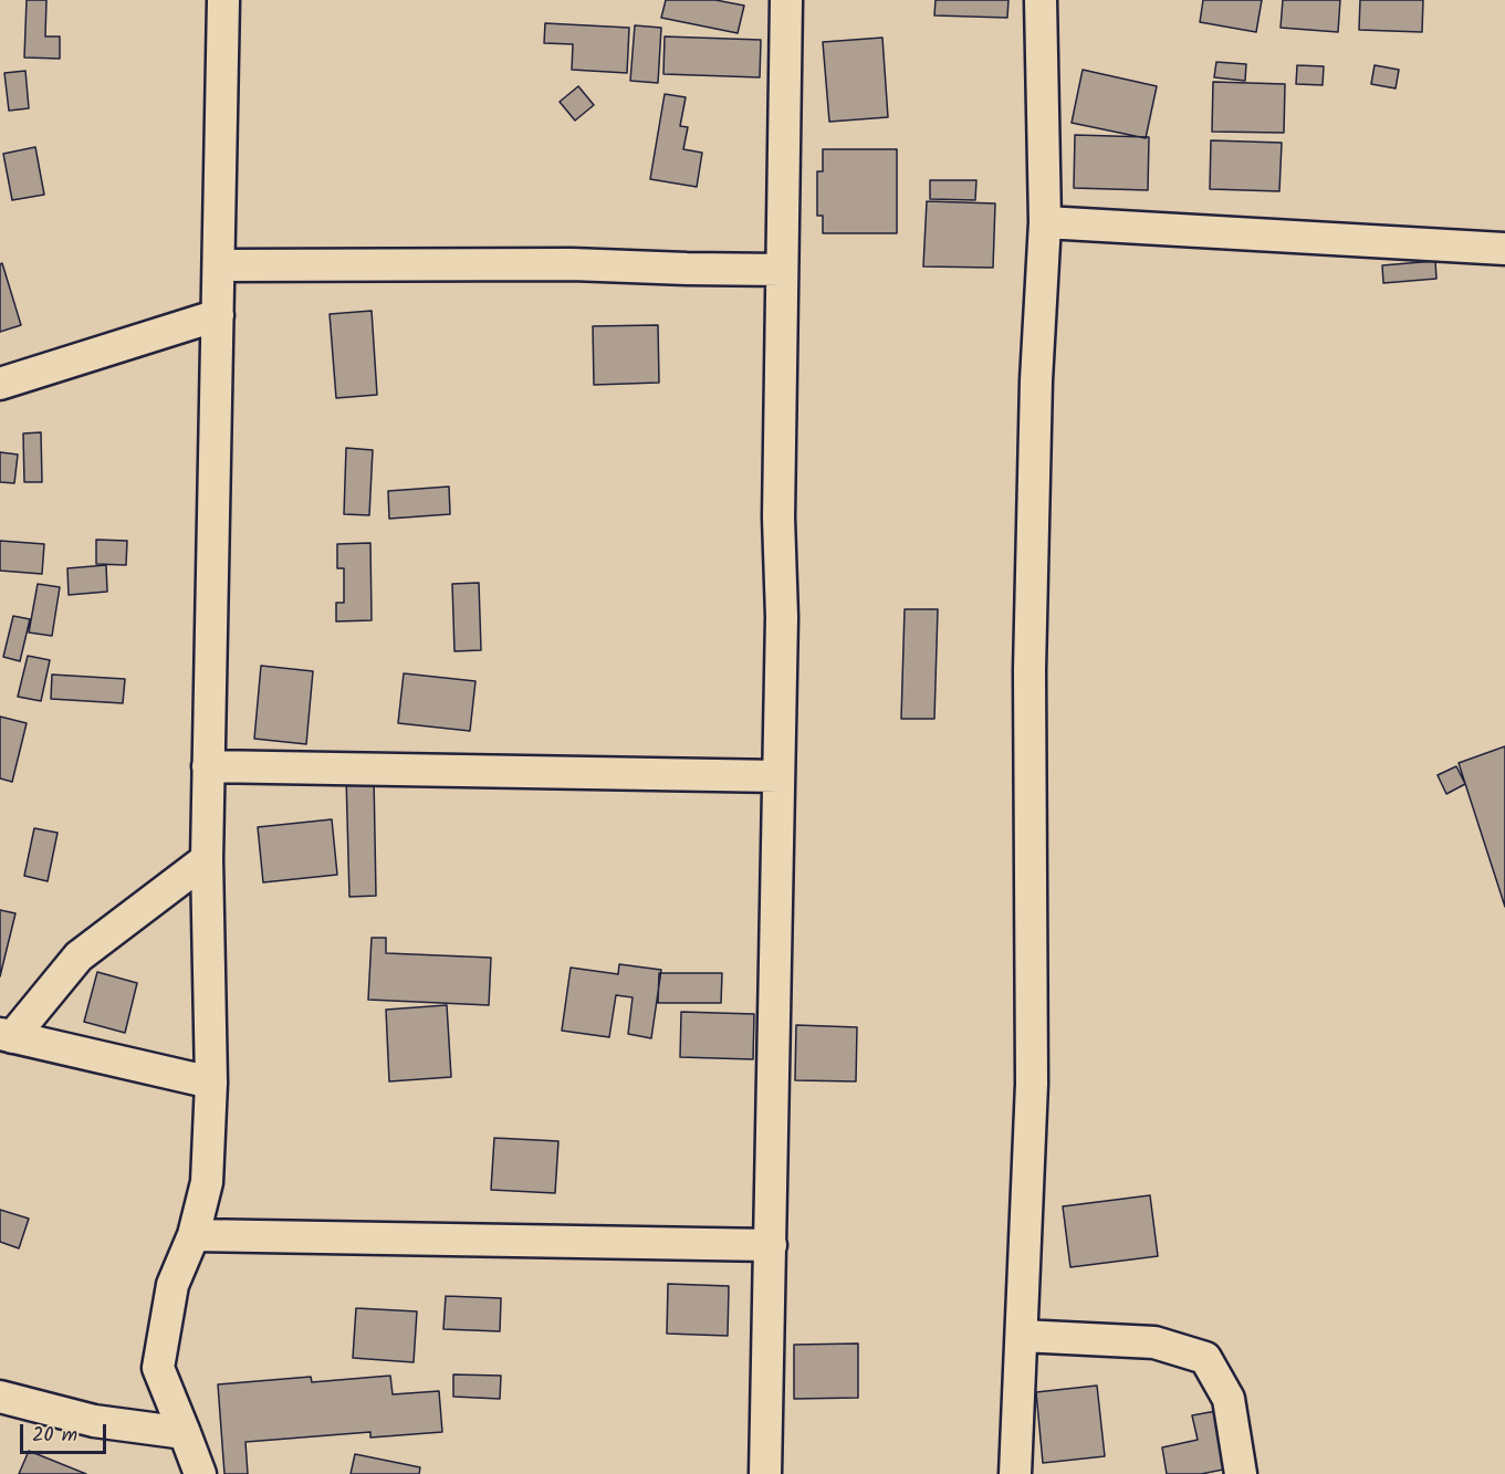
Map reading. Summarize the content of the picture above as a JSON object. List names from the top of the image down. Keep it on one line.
{"scale_bar":"20 m"}
